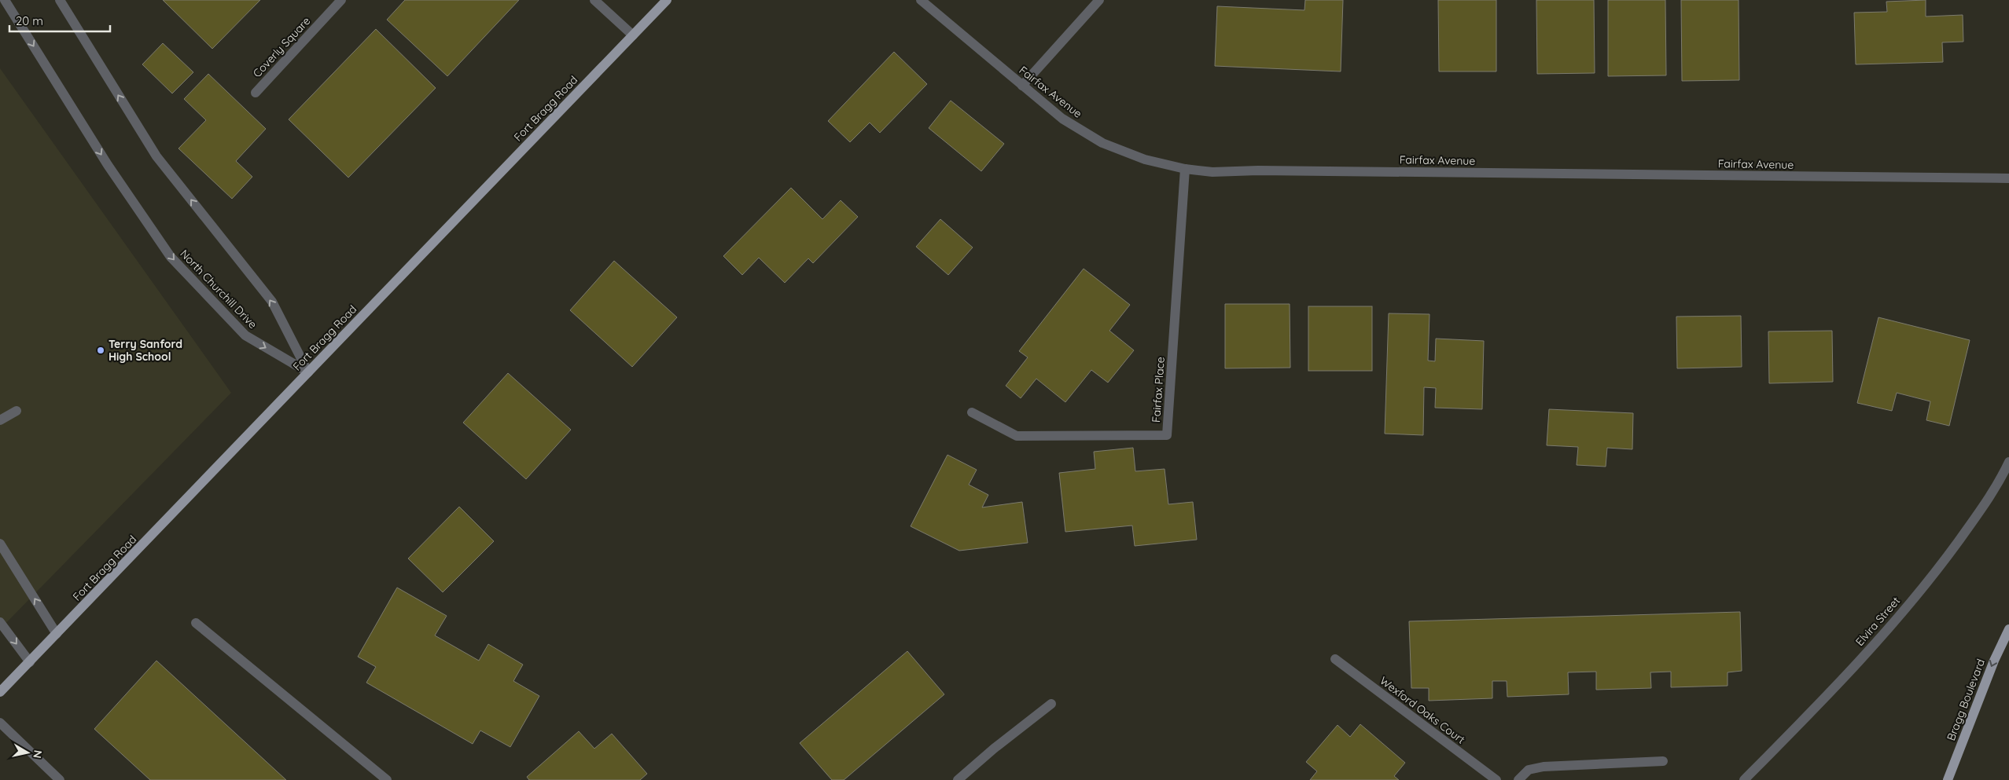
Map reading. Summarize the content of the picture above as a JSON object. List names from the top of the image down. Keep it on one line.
{"streets":{"main road":["Fort Bragg Road","Bragg Boulevard"],"street":["Coverly Square","Fairfax Avenue","North Churchill Drive","Fairfax Place","Elvira Street","Wexford Oaks Court"]},"crossings":[["Fairfax Avenue","Fairfax Place"],["Fort Bragg Road","North Churchill Drive"]],"one_way":["Bragg Boulevard"],"places":["Terry Sanford High School"],"scale_bar":"20 m","north":"right"}
